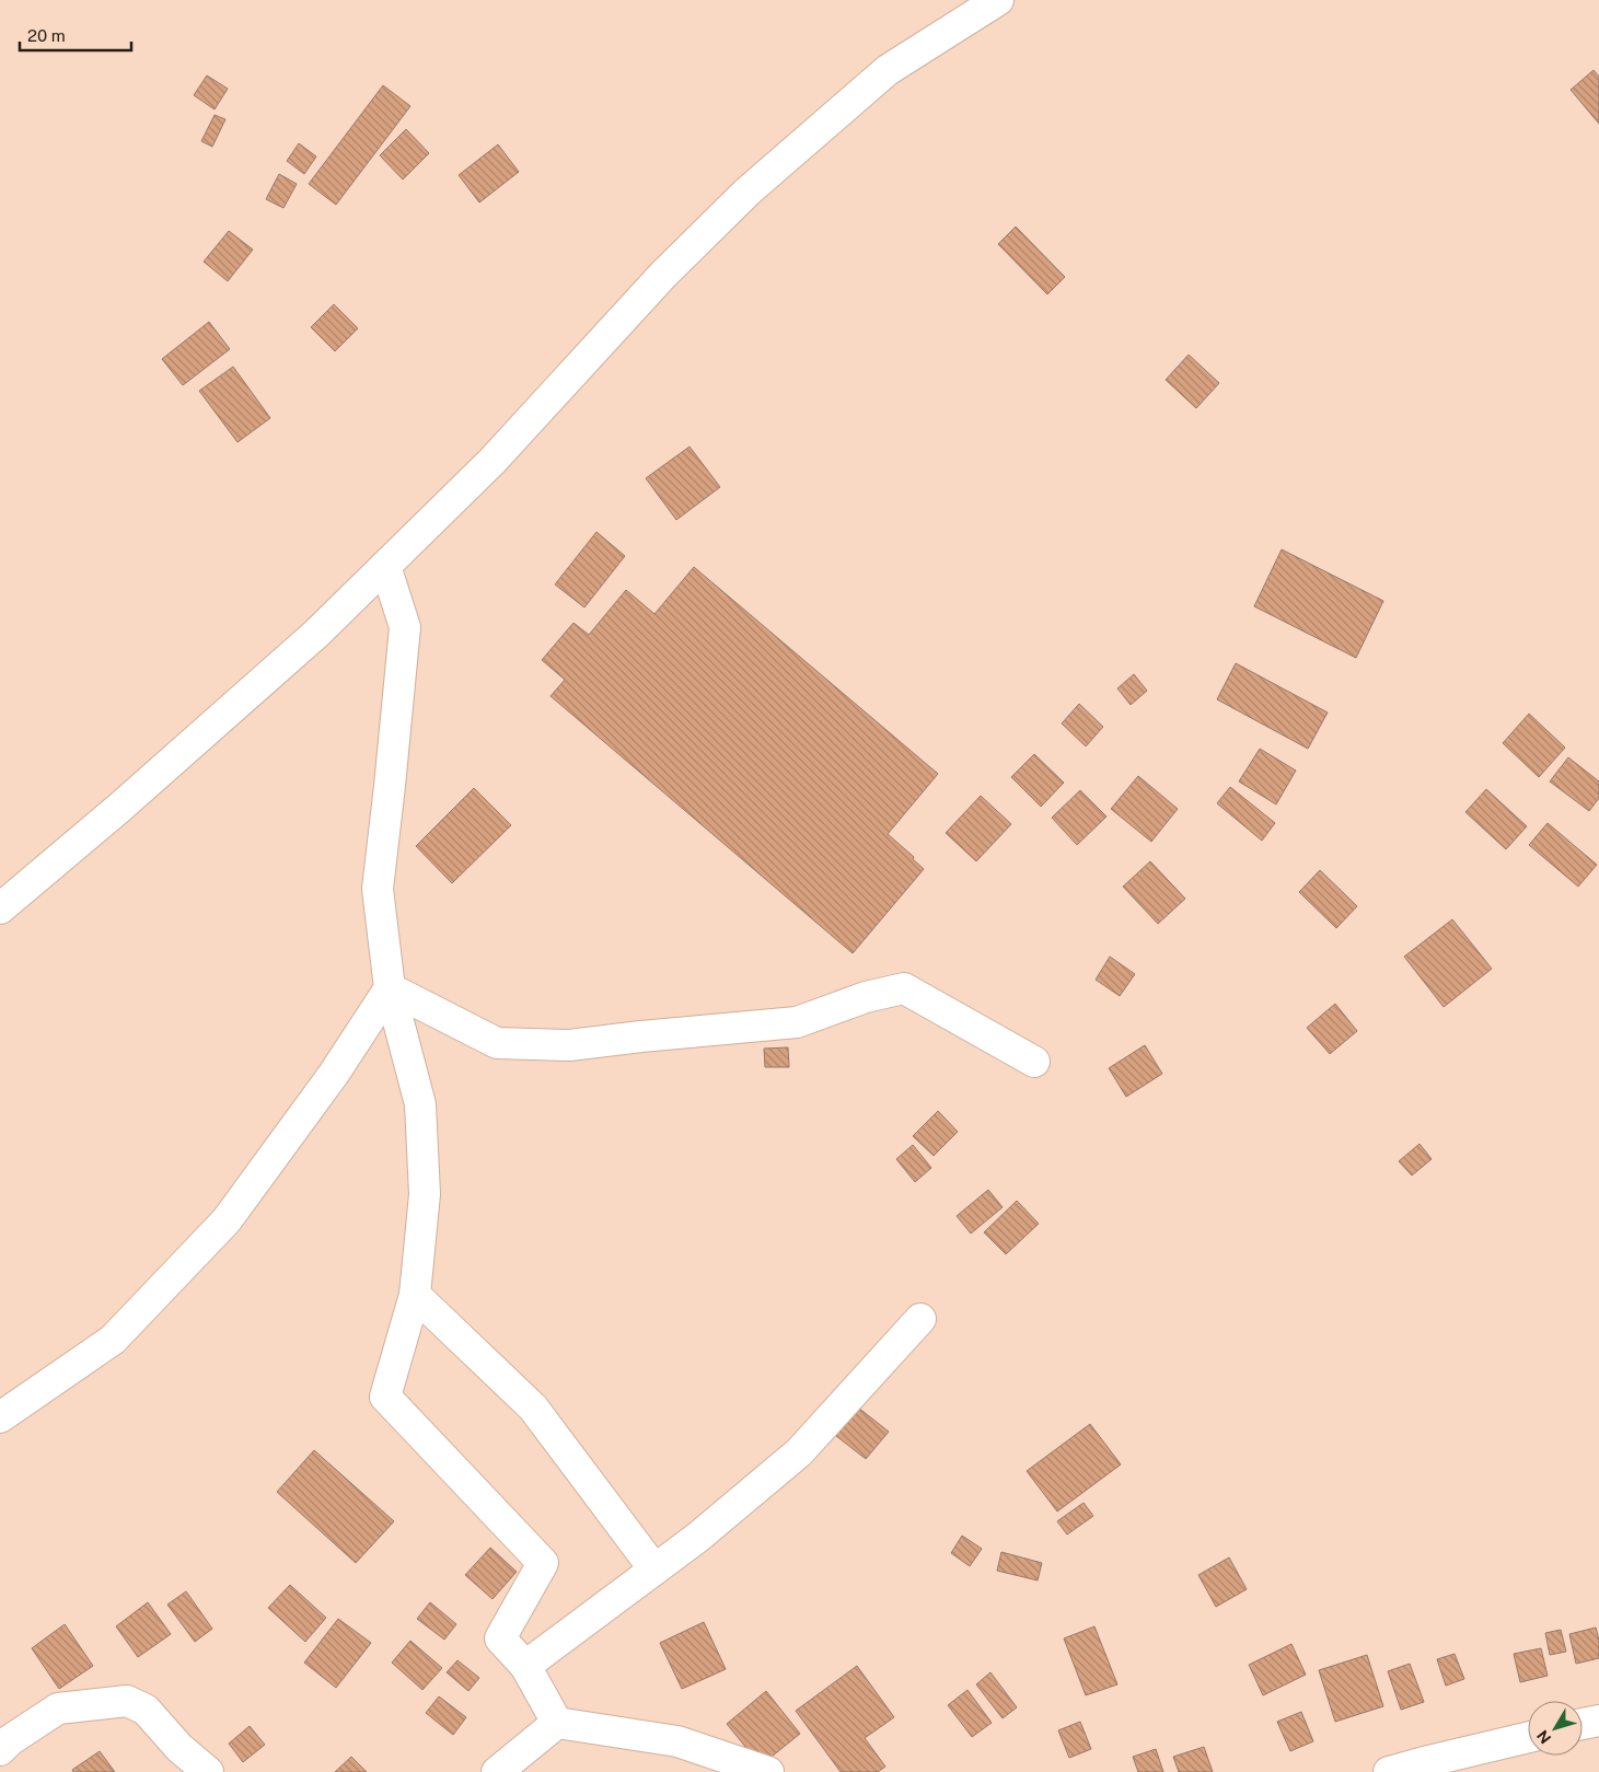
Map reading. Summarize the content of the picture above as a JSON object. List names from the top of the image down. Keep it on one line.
{"scale_bar":"20 m","north":"bottom left"}
